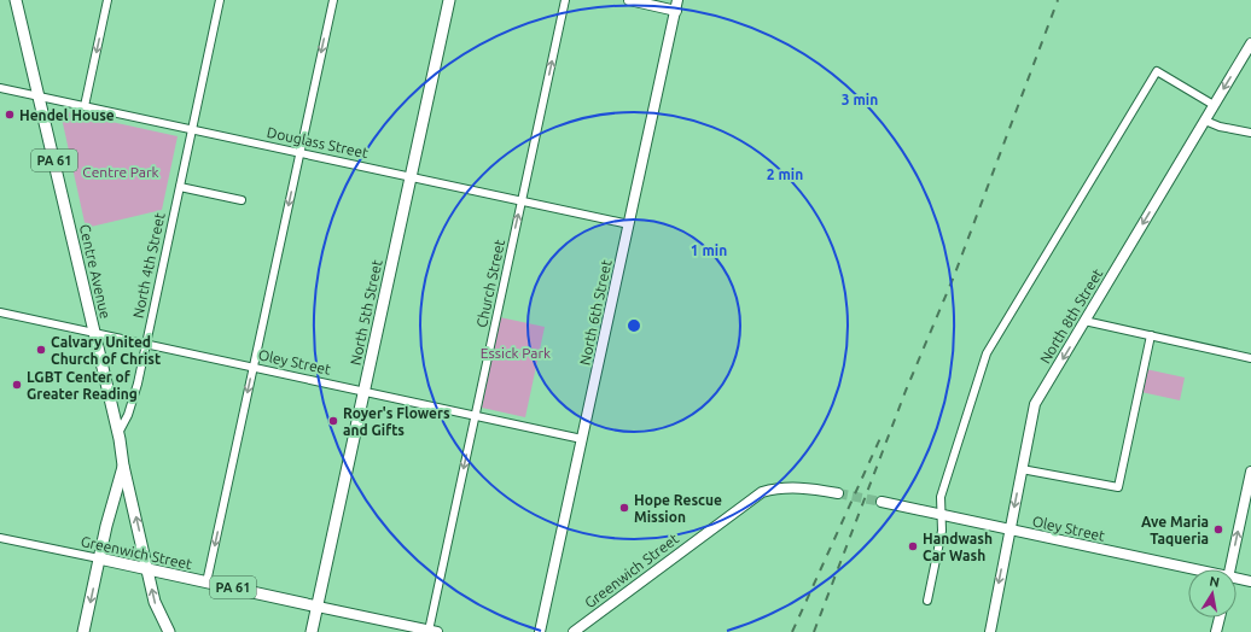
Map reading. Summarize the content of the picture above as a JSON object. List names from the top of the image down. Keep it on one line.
{"streets":{"main road":["PA 61","Centre Avenue","North 5th Street","Greenwich Street"],"street":["Douglass Street","North 4th Street","Church Street","North 6th Street","North 8th Street","Oley Street"]},"crossings":[["Douglass Street","North 4th Street"],["Douglass Street","Centre Avenue"],["Douglass Street","Church Street"],["Douglass Street","North 5th Street"],["Douglass Street","North 6th Street"],["PA 61","Centre Avenue"],["PA 61","Greenwich Street"],["North 4th Street","Centre Avenue"],["North 4th Street","Oley Street"],["Centre Avenue","Oley Street"],["Centre Avenue","Greenwich Street"],["Church Street","Oley Street"],["Church Street","Greenwich Street"],["North 5th Street","Oley Street"],["North 5th Street","Greenwich Street"],["North 6th Street","Oley Street"],["North 8th Street","Oley Street"]],"one_way":["North 8th Street"],"parks":["Centre Park","Essick Park"],"places":["Hendel House","Calvary United Church of Christ","LGBT Center of Greater Reading","Royer's Flowers and Gifts","Hope Rescue Mission","Ave Maria Taqueria","Handwash Car Wash"],"north":"top","rings":["3 min","2 min","1 min"]}
